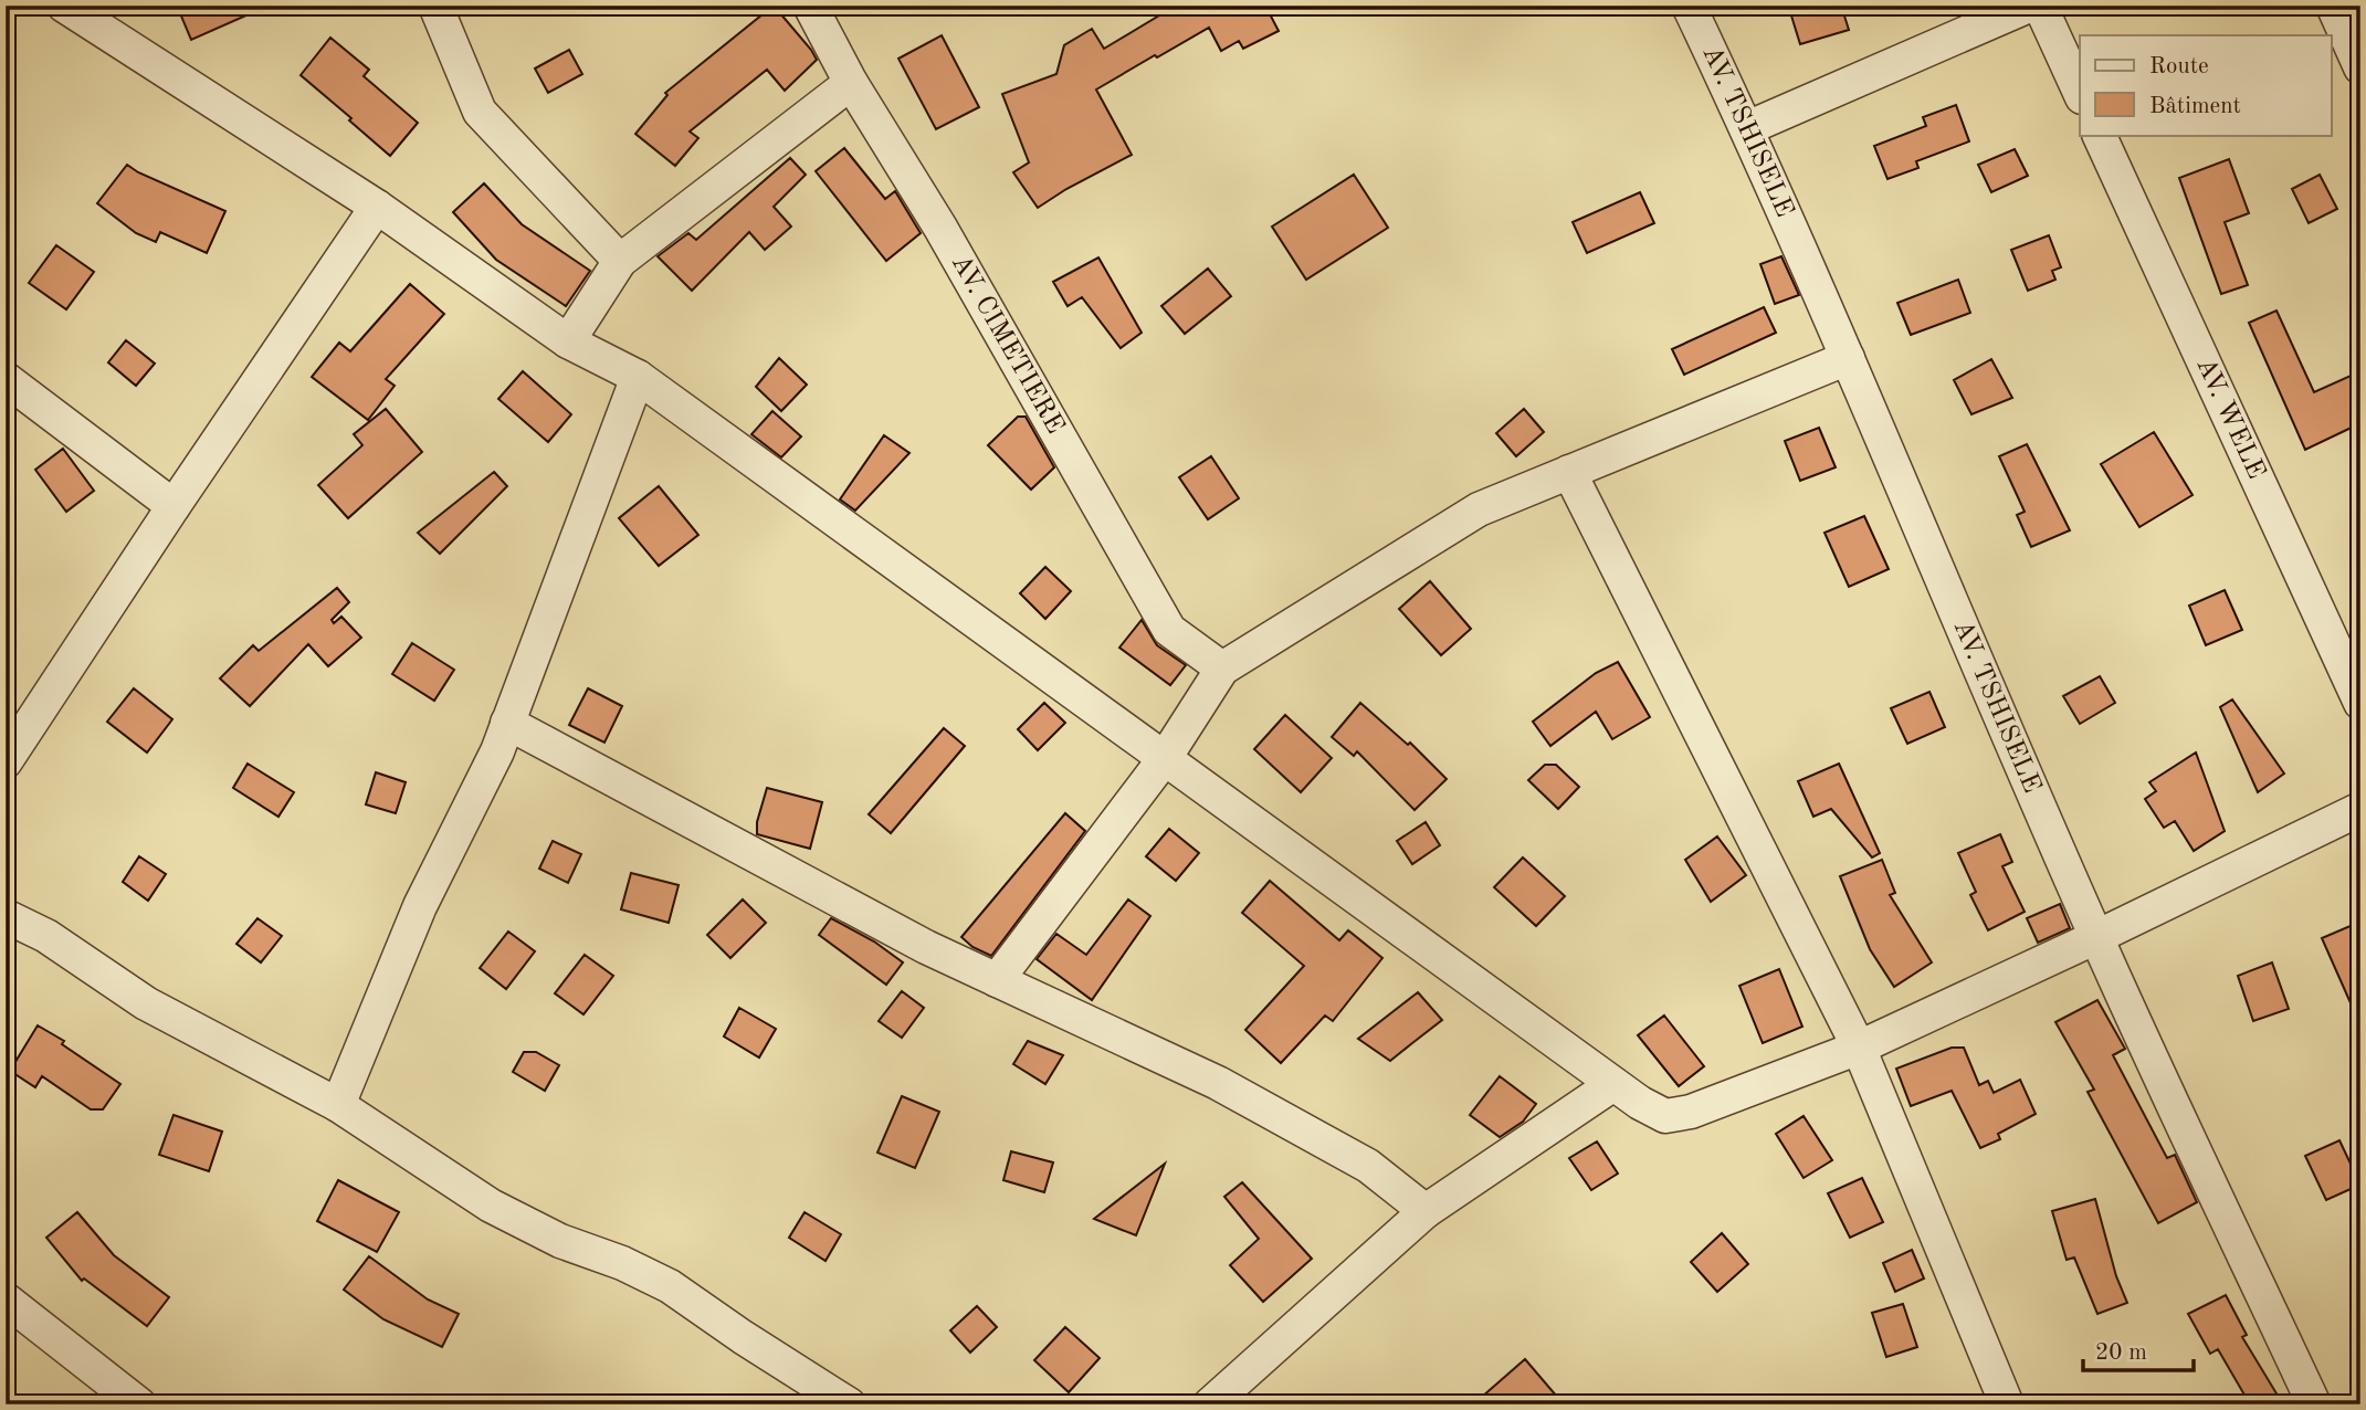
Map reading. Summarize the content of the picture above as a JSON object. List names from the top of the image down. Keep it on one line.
{"streets":{"street":["AV. TSHISELE","AV. CIMETIERE","AV. WELE"]},"legend":["Route","Bâtiment"],"scale_bar":"20 m"}
